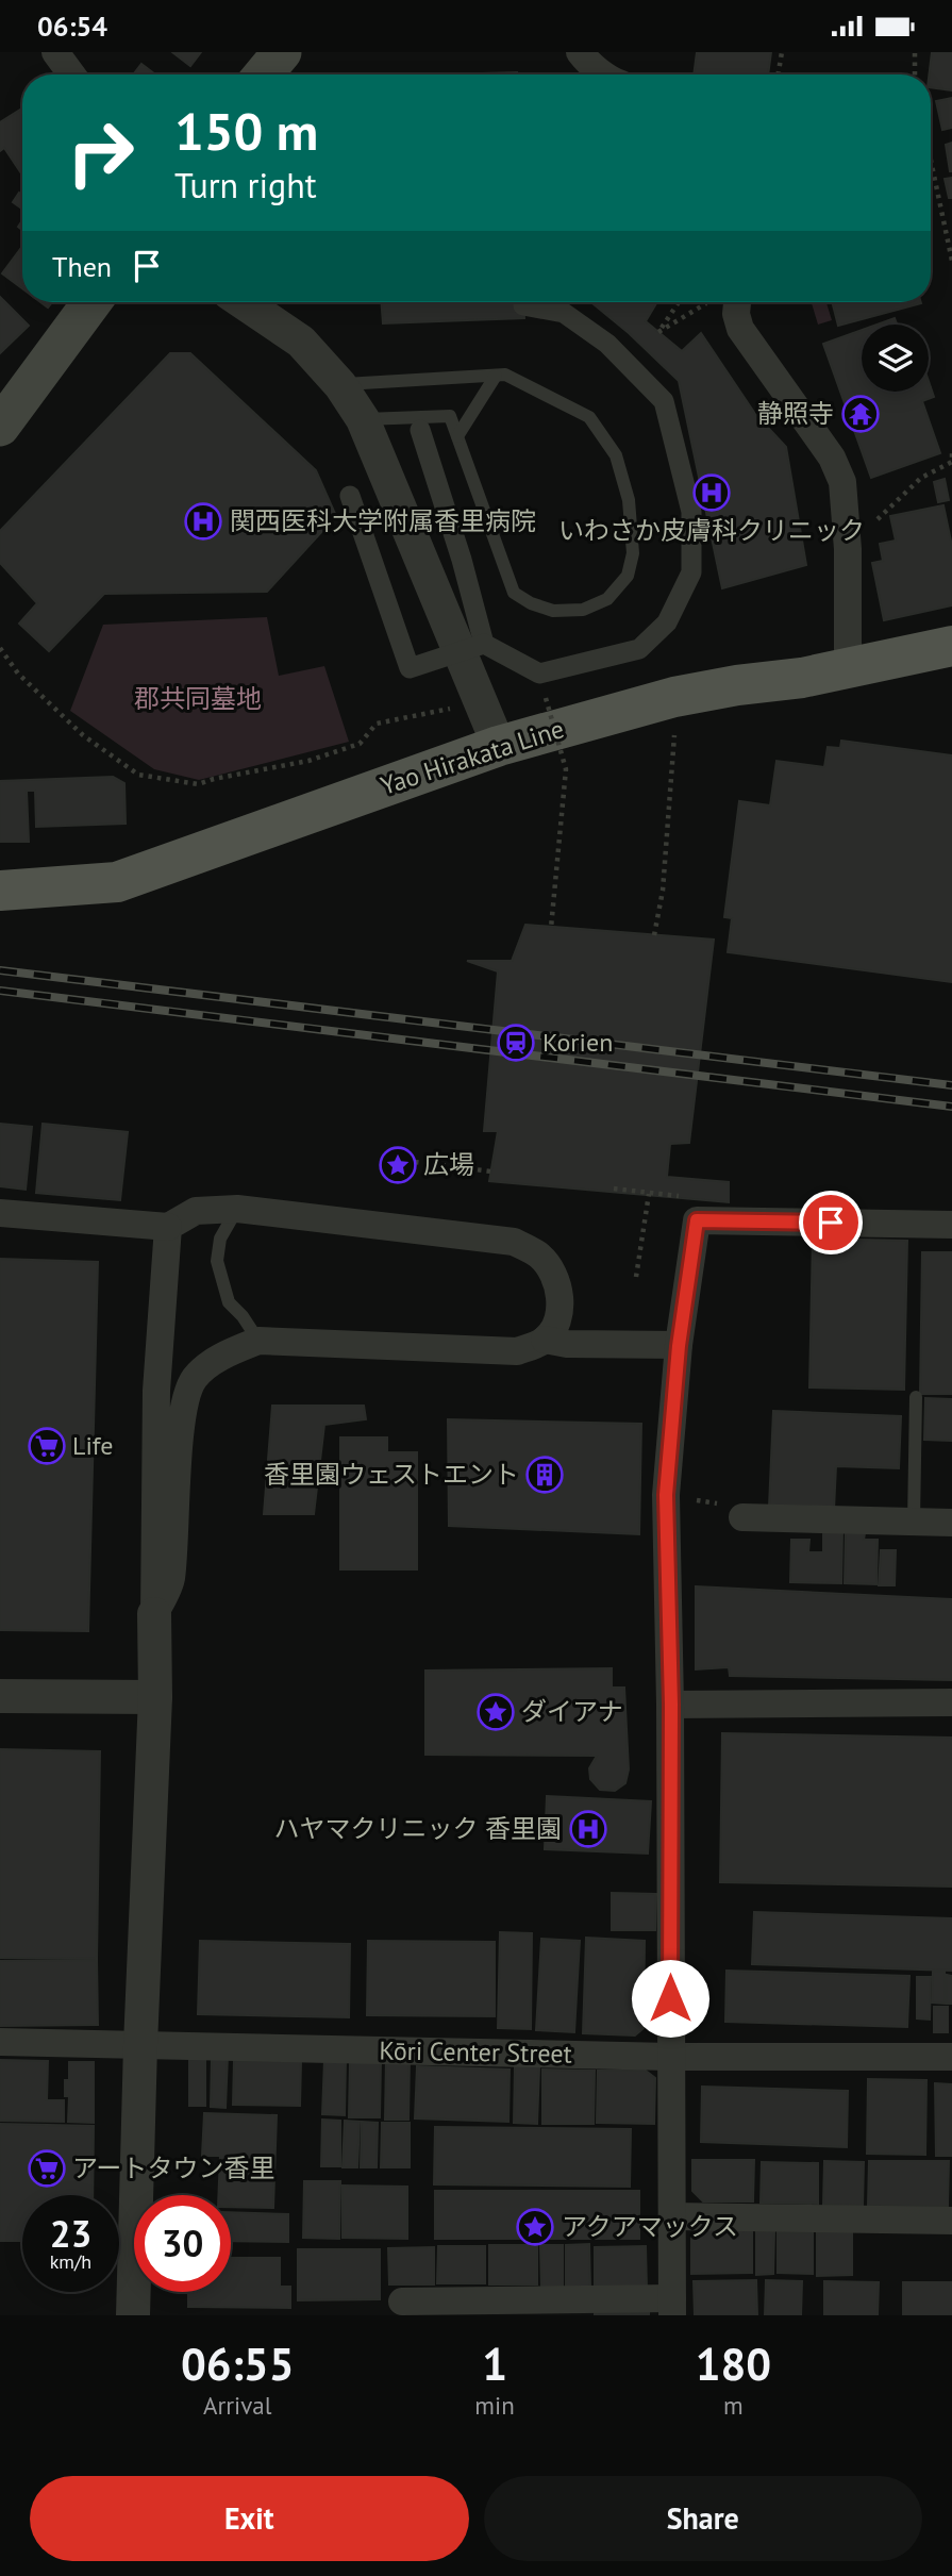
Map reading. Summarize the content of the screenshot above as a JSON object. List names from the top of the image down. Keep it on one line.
{"streets":{"main road":["Yao Hirakata Line"],"street":["Kōri Center Street"]},"parks":["郡共同墓地"],"places":{"temple":["静照寺"],"hospital":["いわさか皮膚科クリニック","関西医科大学附属香里病院","ハヤマクリニック 香里園"],"station":["Korien"],"place":["広場","ダイアナ","アクアマックス"],"supermarket":["Life","アートタウン香里"],"building":["香里園ウェストエント"]},"page":{"status":"06:54","turn":["150 m","Turn right"],"then":"Then","speed":"23 km/h","limit":"30","eta":["06:55","Arrival","1","min","180","m"],"buttons":["Exit","Share"]}}
